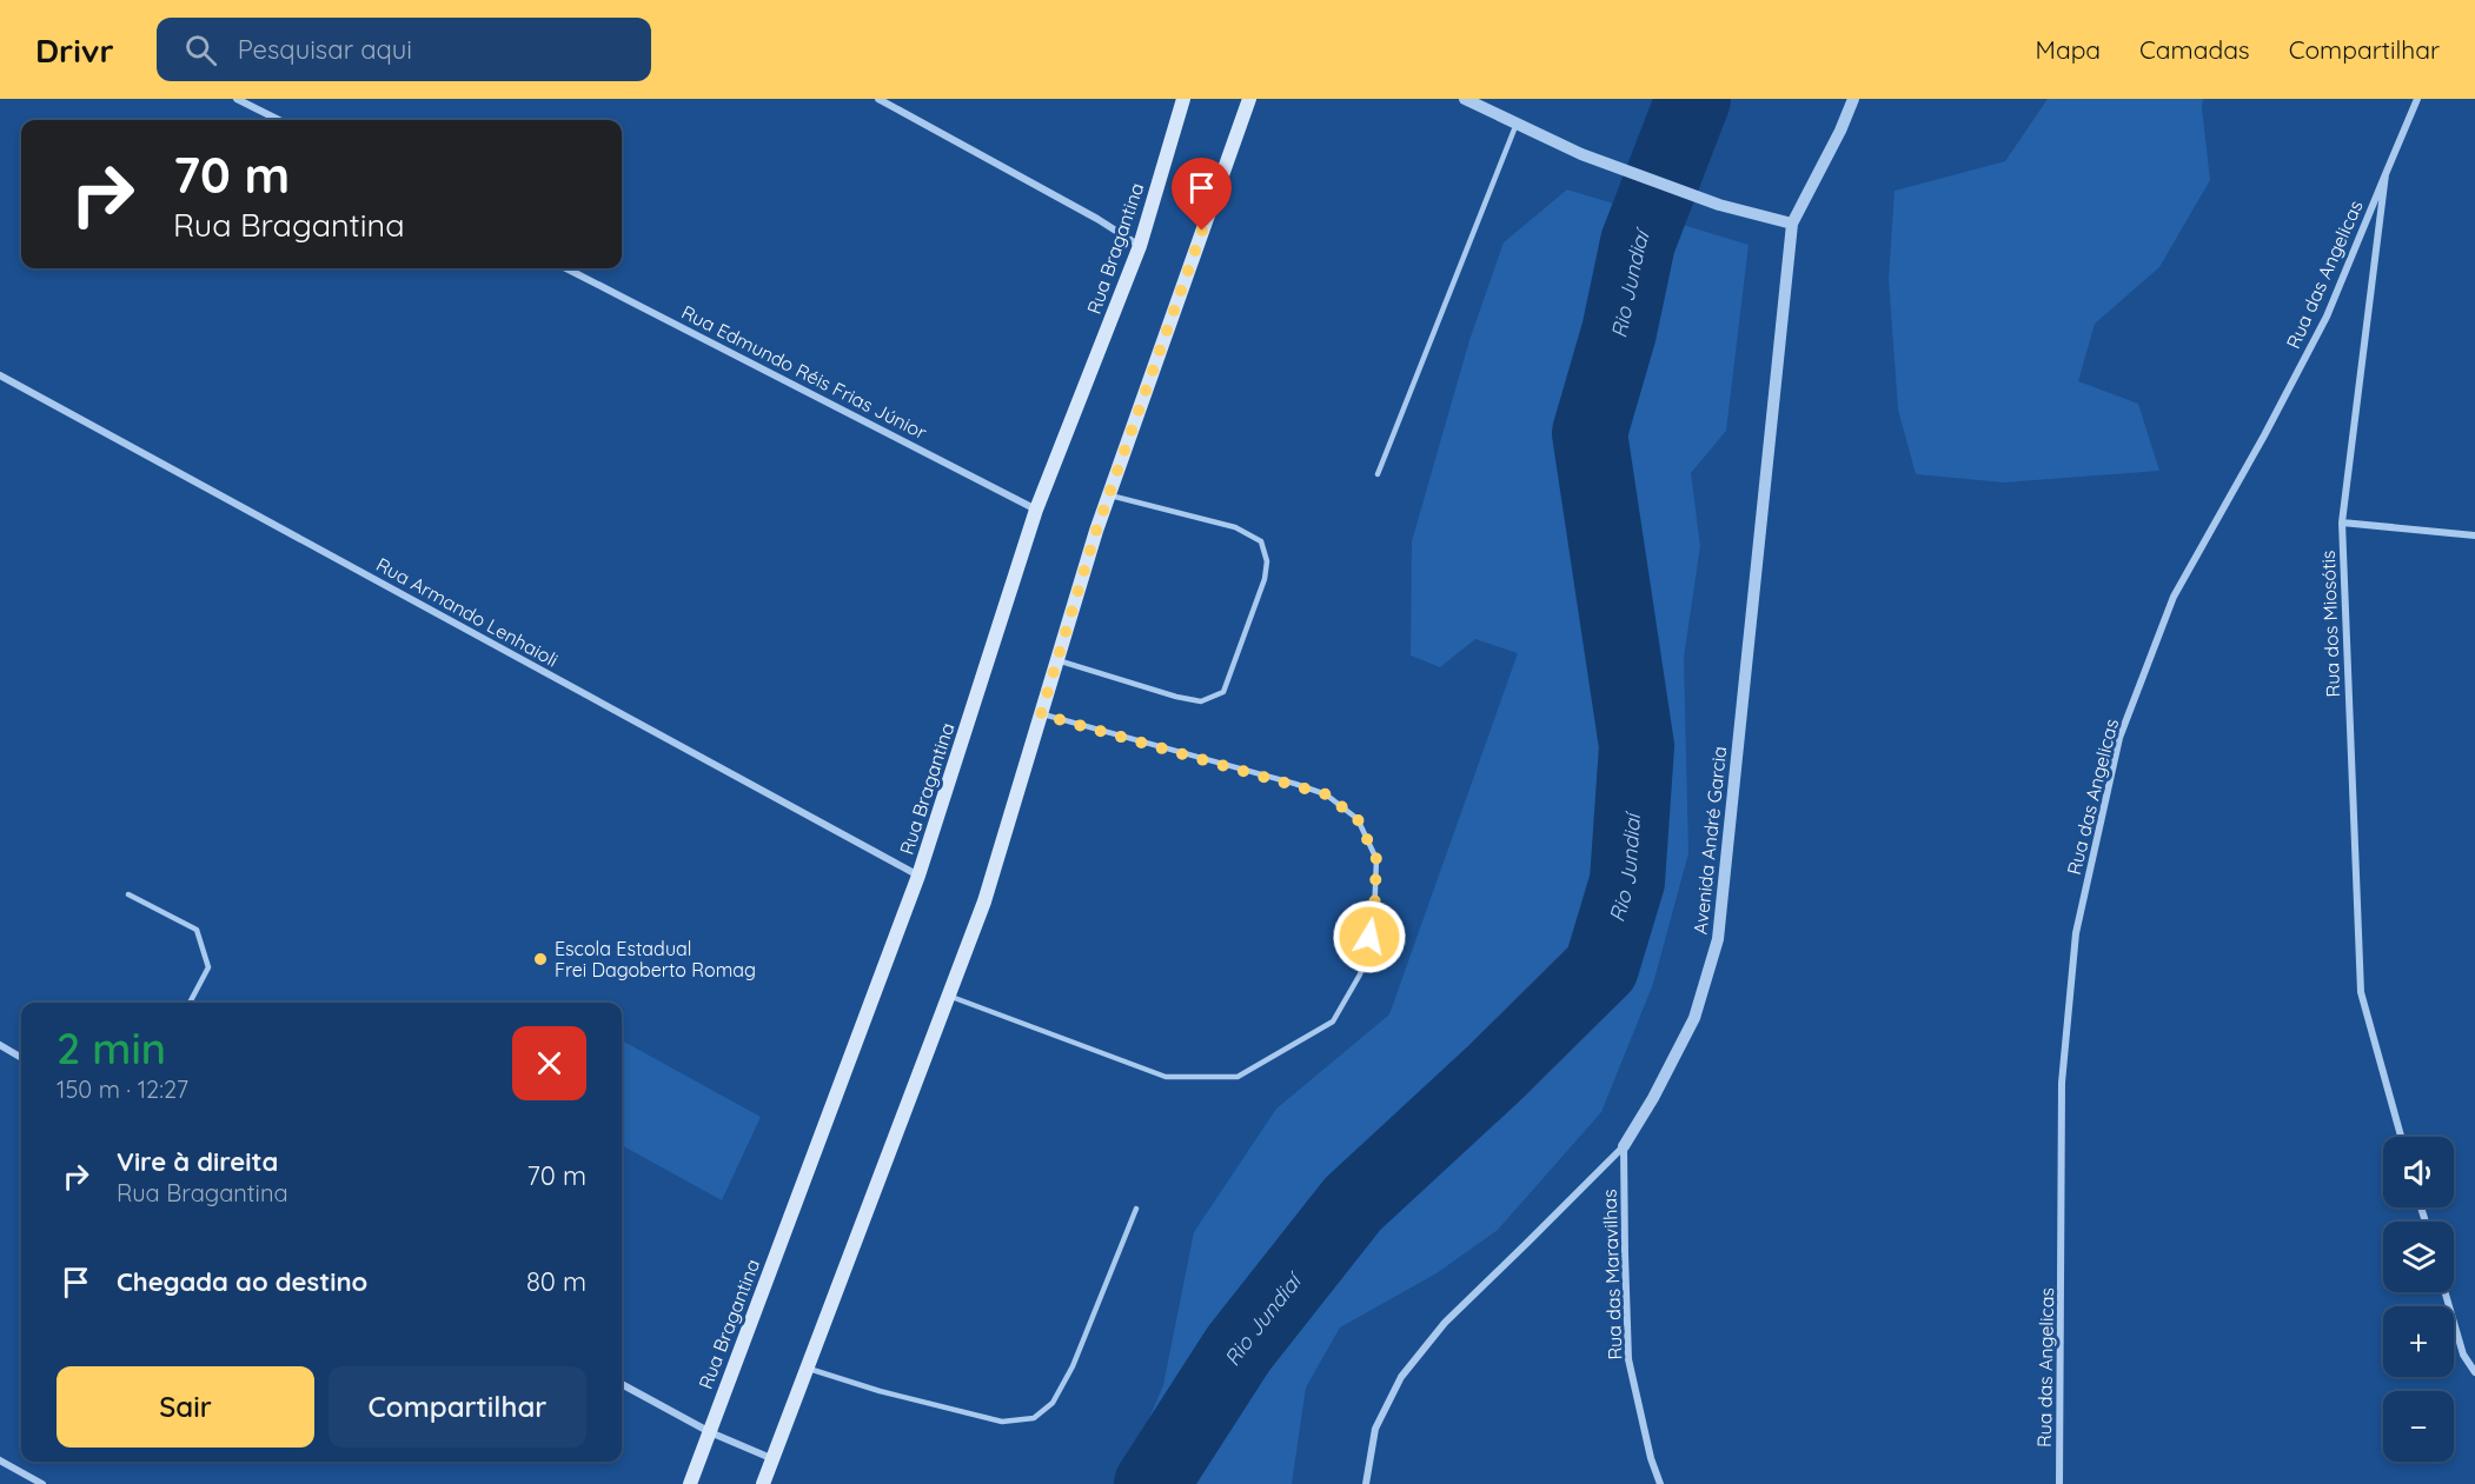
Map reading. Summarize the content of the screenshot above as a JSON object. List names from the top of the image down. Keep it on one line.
{"streets":{"main road":["Rua Bragantina"],"street":["Rua das Angelicas","Rua Edmundo Réis Frias Júnior","Rua Armando Lenhaioli","Rua dos Miosótis","Avenida André Garcia","Rua das Maravilhas"]},"crossings":[["Rua Bragantina","Rua Edmundo Réis Frias Júnior"],["Rua Bragantina","Rua Armando Lenhaioli"],["Rua das Angelicas","Rua dos Miosótis"],["Avenida André Garcia","Rua das Maravilhas"]],"water":["Rio Jundiaí"],"places":["Escola Estadual Frei Dagoberto Romag"],"page":{"header":"Drivr","search":"Pesquisar aqui","nav":["Mapa","Camadas","Compartilhar"],"turn":["70 m","Rua Bragantina"],"heading":["2 min","150 m · 12:27"],"list":[{"name":"Vire à direita","note":"Rua Bragantina","value":"70 m"},{"name":"Chegada ao destino","value":"80 m"}],"map_buttons":["+","−"],"buttons":["Sair","Compartilhar"]}}
